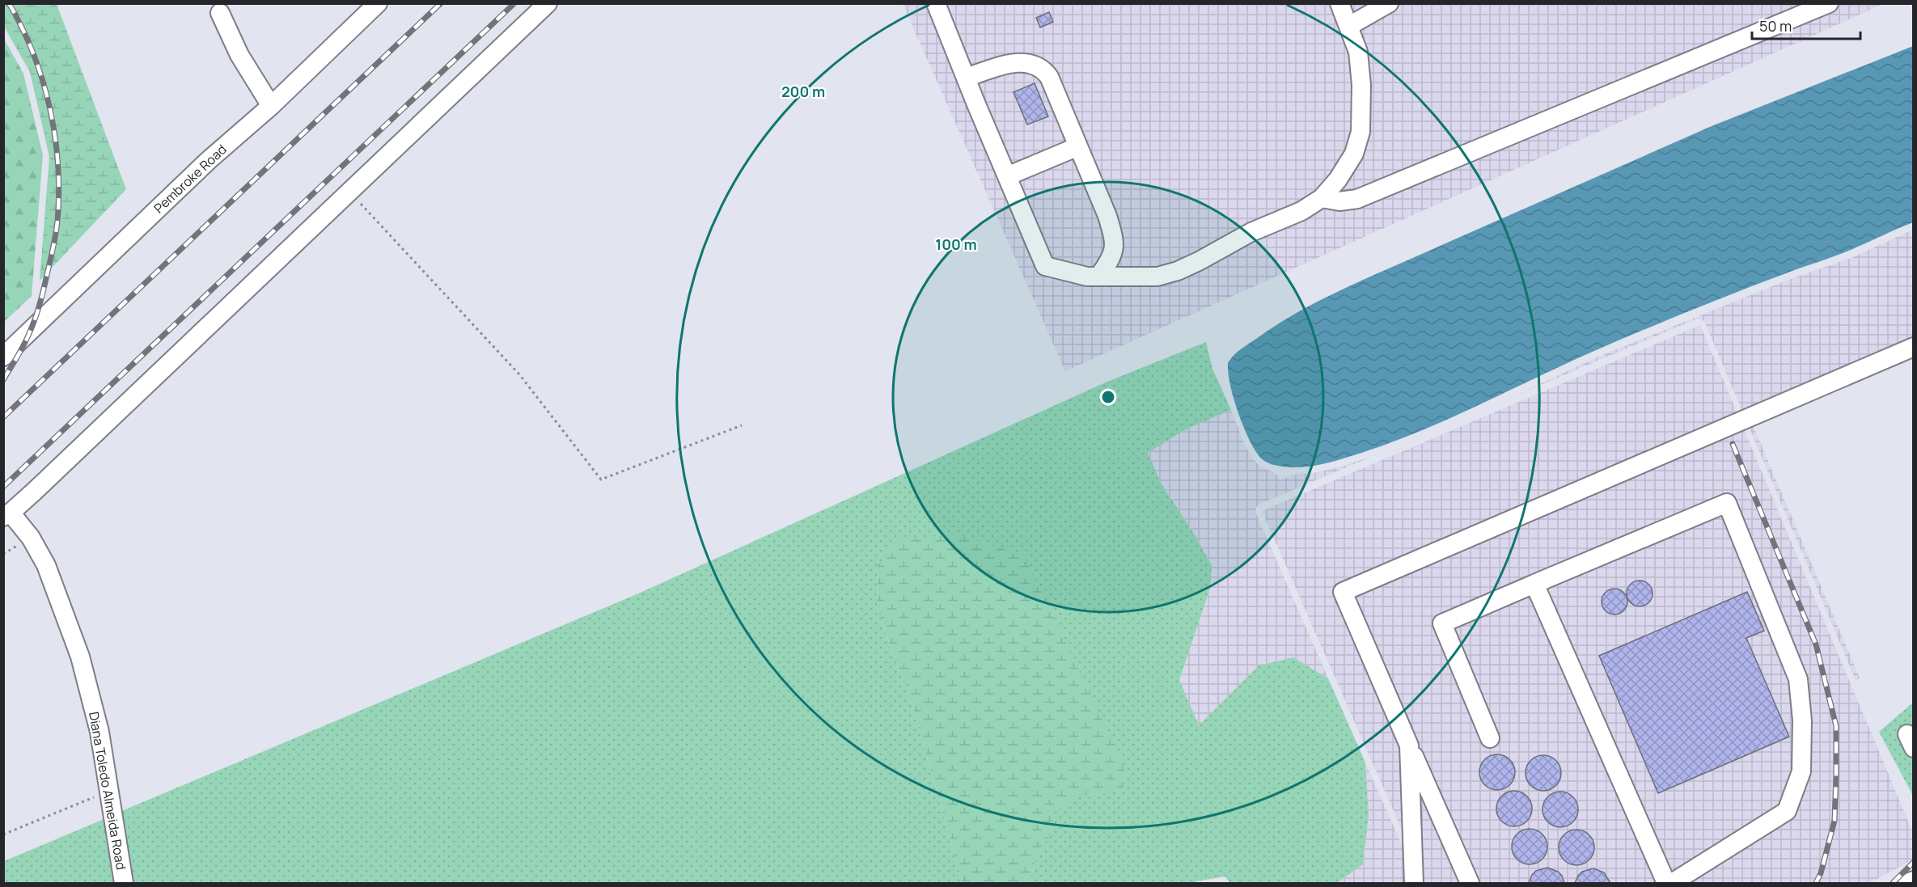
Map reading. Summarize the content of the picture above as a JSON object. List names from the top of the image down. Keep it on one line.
{"streets":{"street":["Pembroke Road","Diana Toledo Almeida Road"]},"scale_bar":"50 m","rings":["200 m","100 m"]}
